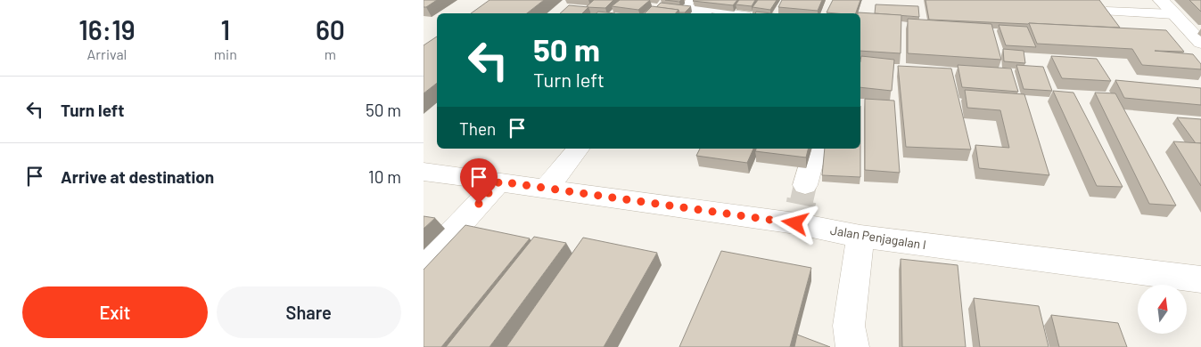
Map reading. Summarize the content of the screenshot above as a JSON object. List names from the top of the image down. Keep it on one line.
{"streets":{"street":["Jalan Penjagalan I"]},"north":"top","page":{"eta":["16:19","Arrival","1","min","60","m"],"turn":["50 m","Turn left"],"list":[{"name":"Turn left","value":"50 m"},{"name":"Arrive at destination","value":"10 m"}],"then":"Then","buttons":["Exit","Share"]}}
